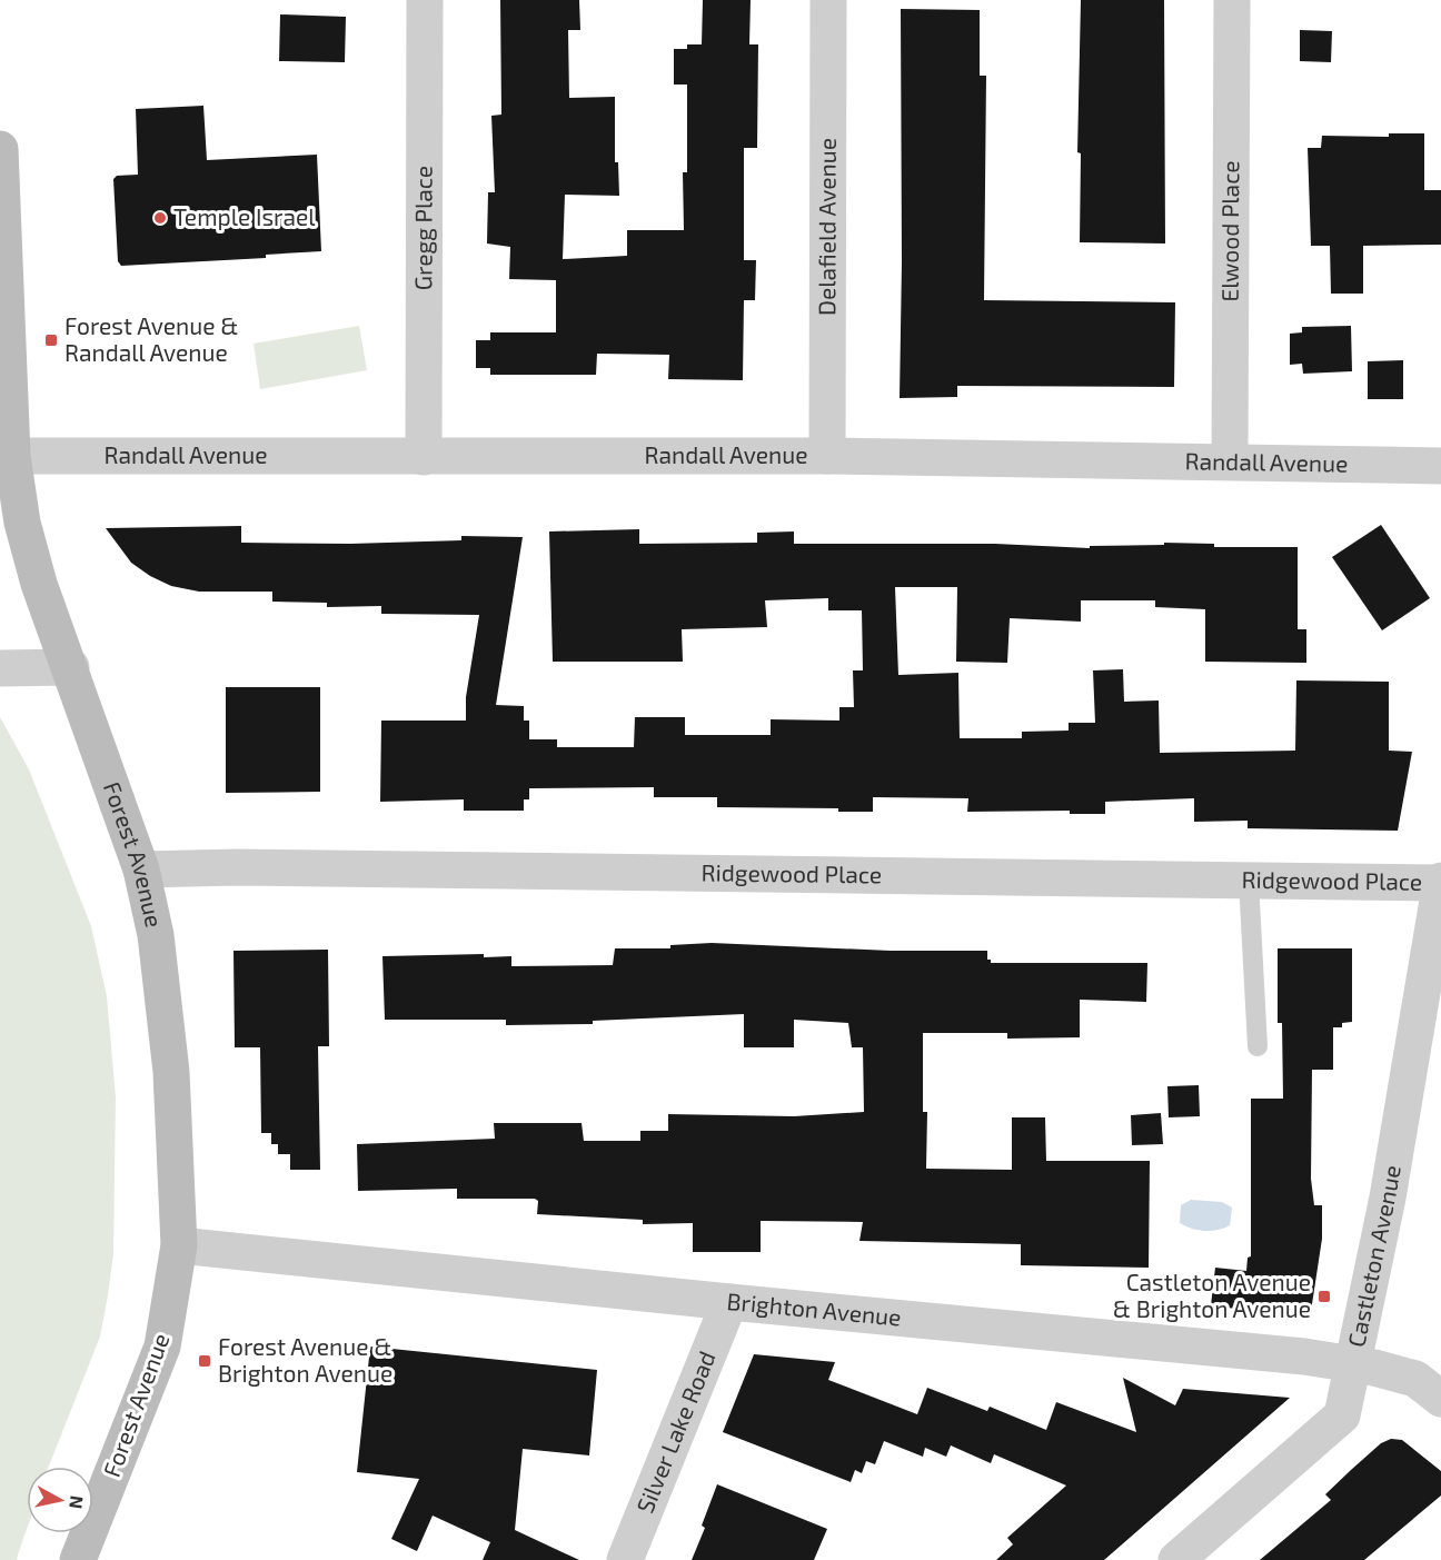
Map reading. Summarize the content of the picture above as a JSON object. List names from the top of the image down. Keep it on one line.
{"streets":{"main road":["Forest Avenue"],"street":["Gregg Place","Delafield Avenue","Elwood Place","Randall Avenue","Ridgewood Place","Castleton Avenue","Brighton Avenue","Silver Lake Road"]},"crossings":[["Gregg Place","Randall Avenue"],["Delafield Avenue","Randall Avenue"],["Elwood Place","Randall Avenue"],["Randall Avenue","Forest Avenue"],["Forest Avenue","Ridgewood Place"],["Forest Avenue","Brighton Avenue"],["Ridgewood Place","Castleton Avenue"],["Castleton Avenue","Brighton Avenue"],["Brighton Avenue","Silver Lake Road"]],"places":{"other":["Temple Israel"],"transit":["Forest Avenue & Randall Avenue","Castleton Avenue & Brighton Avenue","Forest Avenue & Brighton Avenue"]},"north":"right"}
